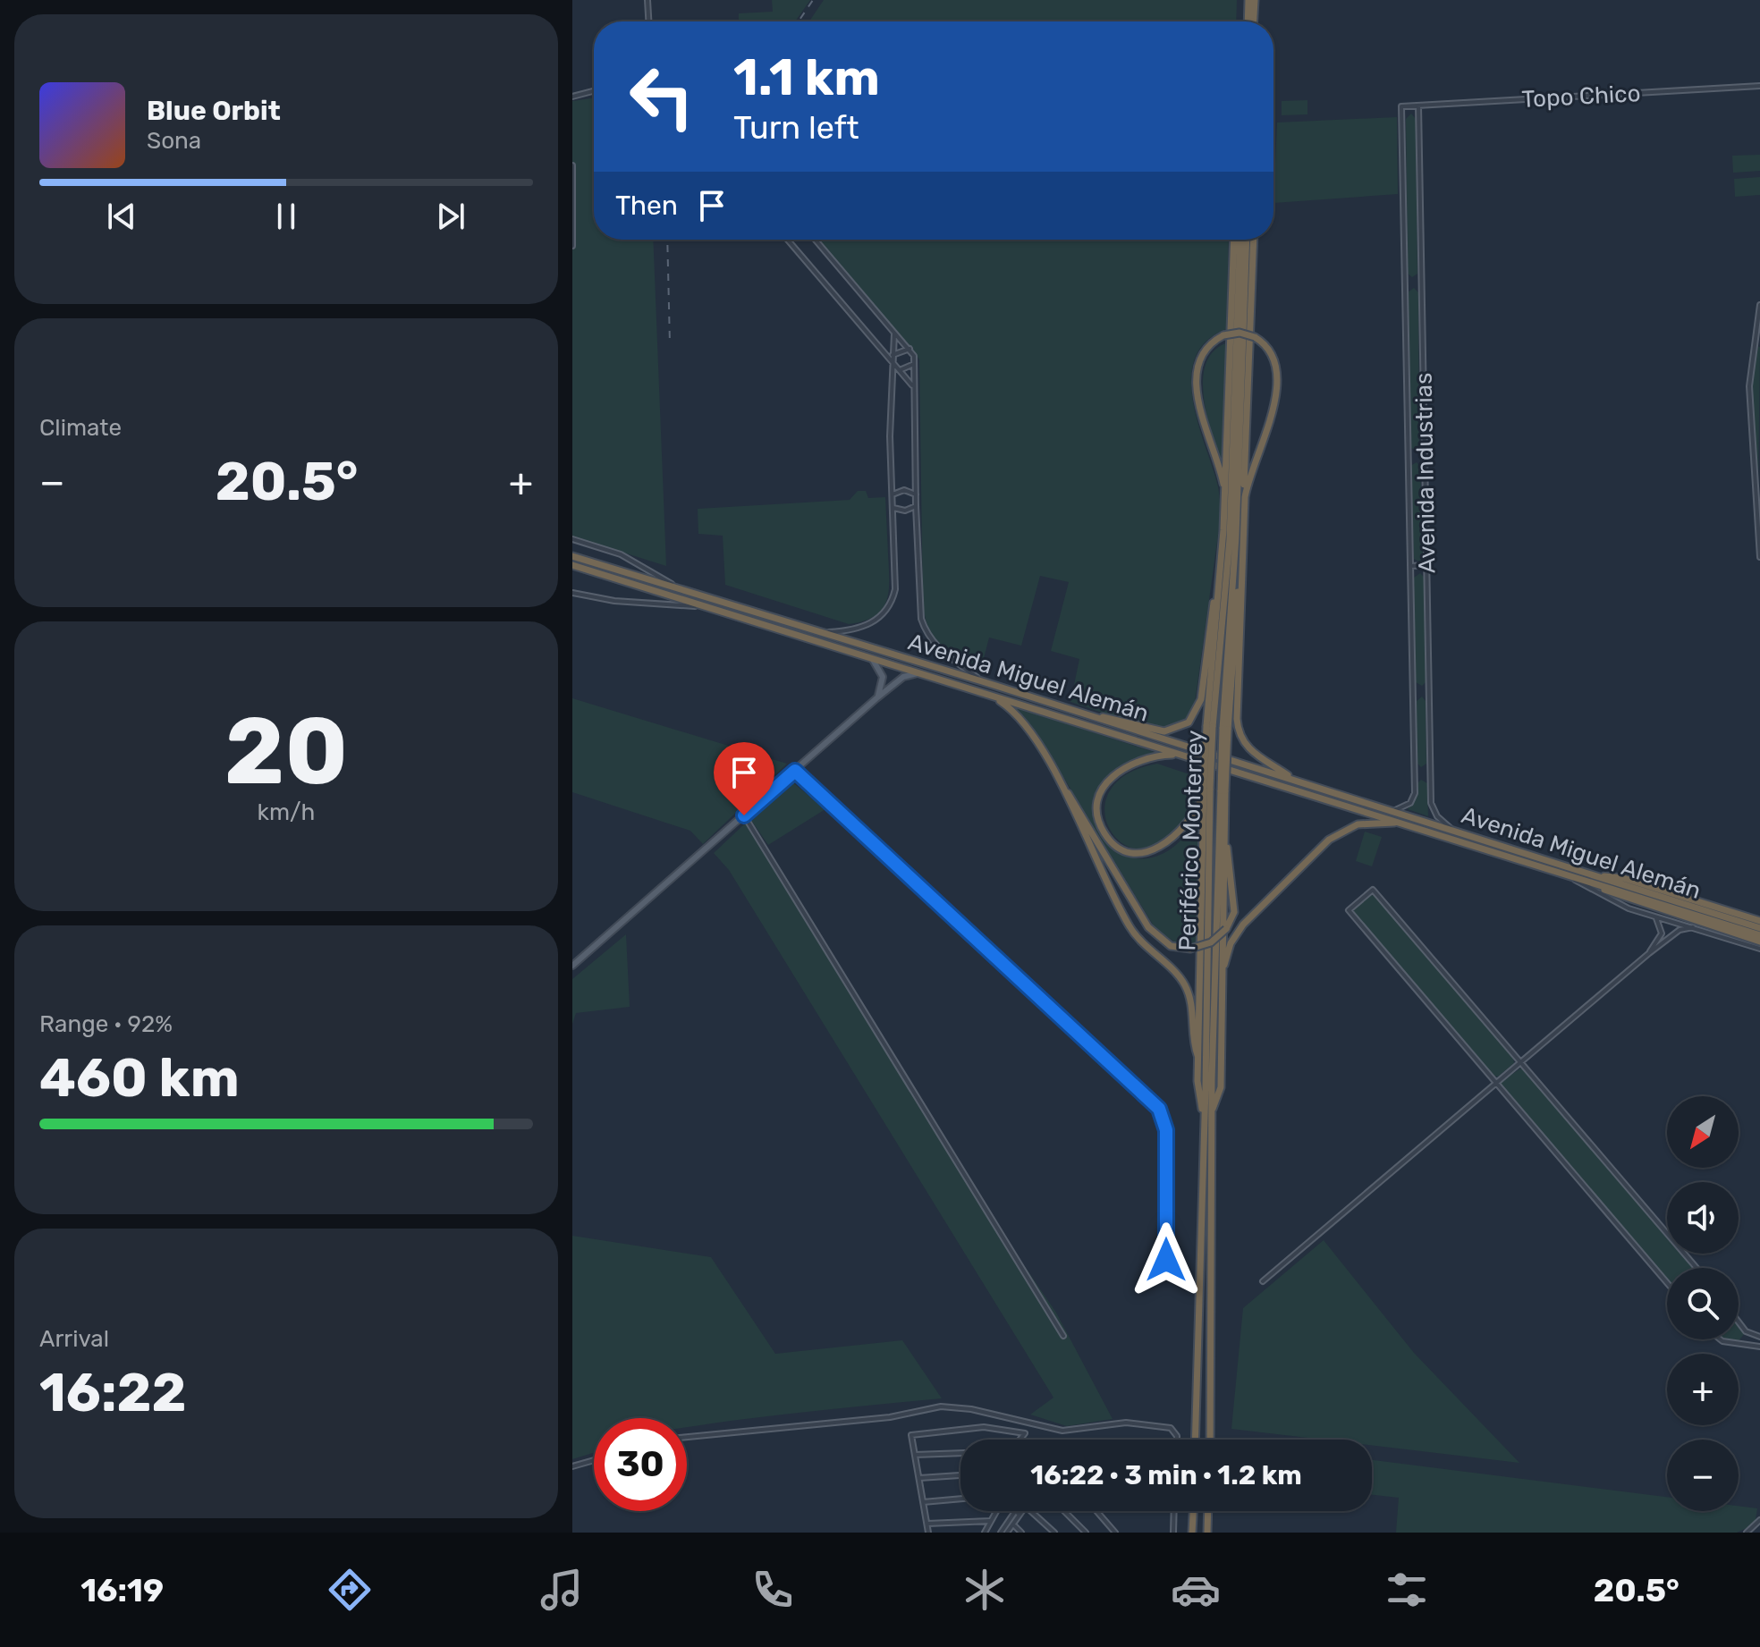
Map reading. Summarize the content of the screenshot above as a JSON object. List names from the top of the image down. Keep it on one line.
{"streets":{"highway":["Avenida Miguel Alemán","Periférico Monterrey"],"street":["Topo Chico","Avenida Industrias"]},"crossings":[["Topo Chico","Avenida Industrias"],["Avenida Industrias","Avenida Miguel Alemán"]],"north":"bottom left","page":{"turn":["1.1 km","Turn left"],"song":["Blue Orbit","Sona"],"then":"Then","tile":["Climate",["20","km/h"],["Range · 92%","460 km"],["Arrival","16:22"]],"heat":["−","20.5°","+"],"map_buttons":["+","−"],"limit":"30","trip":"16:22 · 3 min · 1.2 km","tabs":["16:19","20.5°"]}}
